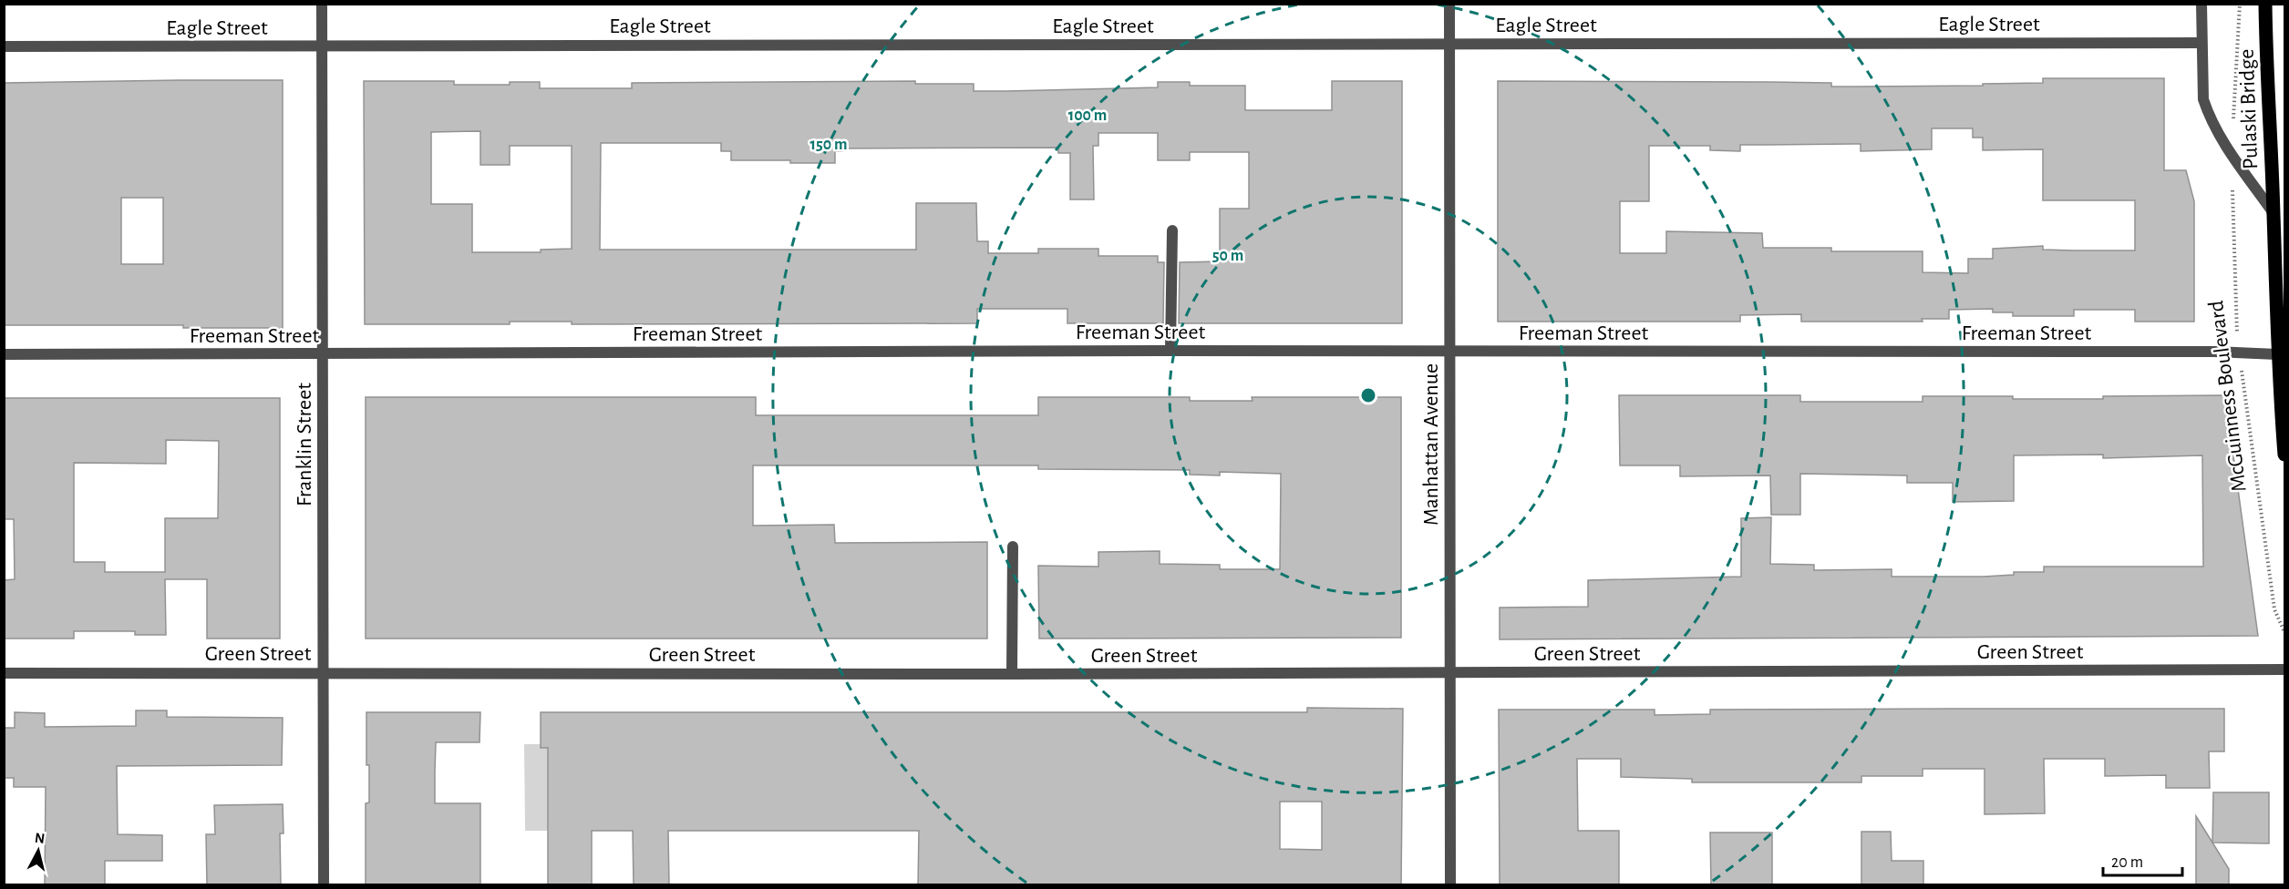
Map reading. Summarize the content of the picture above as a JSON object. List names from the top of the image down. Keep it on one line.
{"streets":{"main road":["Pulaski Bridge"],"street":["Eagle Street","Freeman Street","Franklin Street","Manhattan Avenue","Green Street"],"path":["McGuinness Boulevard"]},"crossings":[["Eagle Street","Franklin Street"],["Eagle Street","Manhattan Avenue"],["Pulaski Bridge","McGuinness Boulevard"],["Freeman Street","McGuinness Boulevard"],["Freeman Street","Franklin Street"],["Freeman Street","Manhattan Avenue"],["Franklin Street","Green Street"],["Manhattan Avenue","Green Street"]],"scale_bar":"20 m","north":"top","rings":["100 m","150 m","50 m"]}
